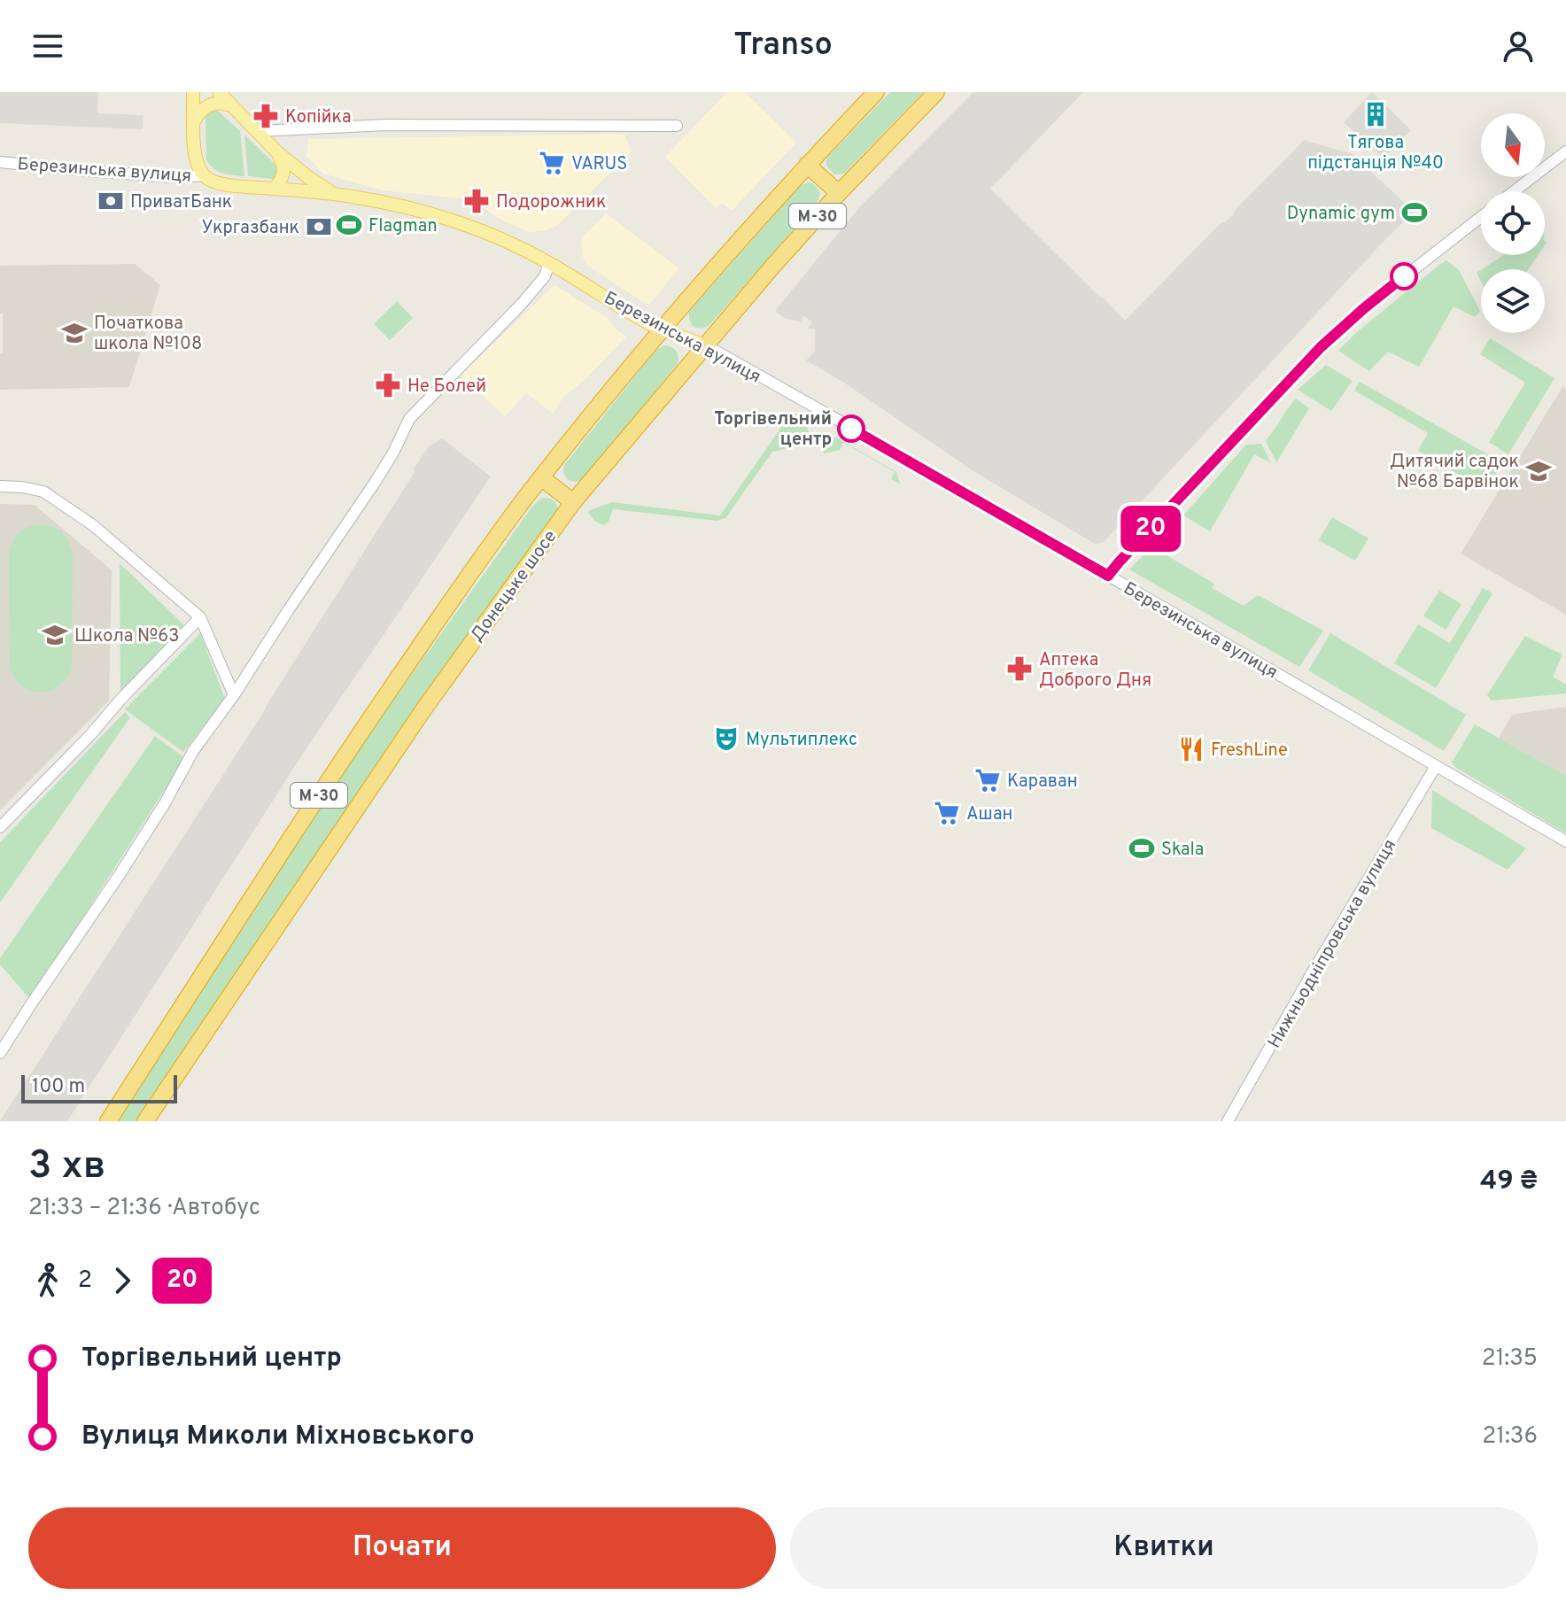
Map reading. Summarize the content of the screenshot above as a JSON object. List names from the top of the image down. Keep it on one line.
{"streets":{"highway":["М-30","Донецьке шосе"],"main road":["Березинська вулиця"],"street":["Нижньодніпровська вулиця"]},"crossings":[["Березинська вулиця","М-30"],["Березинська вулиця","Донецьке шосе"],["Березинська вулиця","Нижньодніпровська вулиця"]],"places":{"building":["Тягова пiдстанцiя №40"],"pharmacy":["Копійка","Подорожник","Не Болей","Аптека Доброго Дня"],"supermarket":["VARUS","Караван","Ашан"],"bank":["ПриватБанк","Укргазбанк"],"sports":["Dynamic gym","Flagman","Skala"],"school or university":["Початкова школа №108","Дитячий садок №68 Барвінок","Школа №63"],"other":["Торгівельний центр"],"theatre":["Мультиплекс"],"restaurant":["FreshLine"]},"lines":["bus line 20"],"scale_bar":"100 m","north":"bottom","page":{"header":"Transo","on_map":"20","scale":"100 m","heading":["3 хв","21:33 – 21:36 · Автобус","49 ₴"],"legs":["2","20"],"list":[{"name":"Торгівельний центр","value":"21:35"},{"name":"Вулиця Миколи Міхновського","value":"21:36"}],"buttons":["Почати","Квитки"]}}
